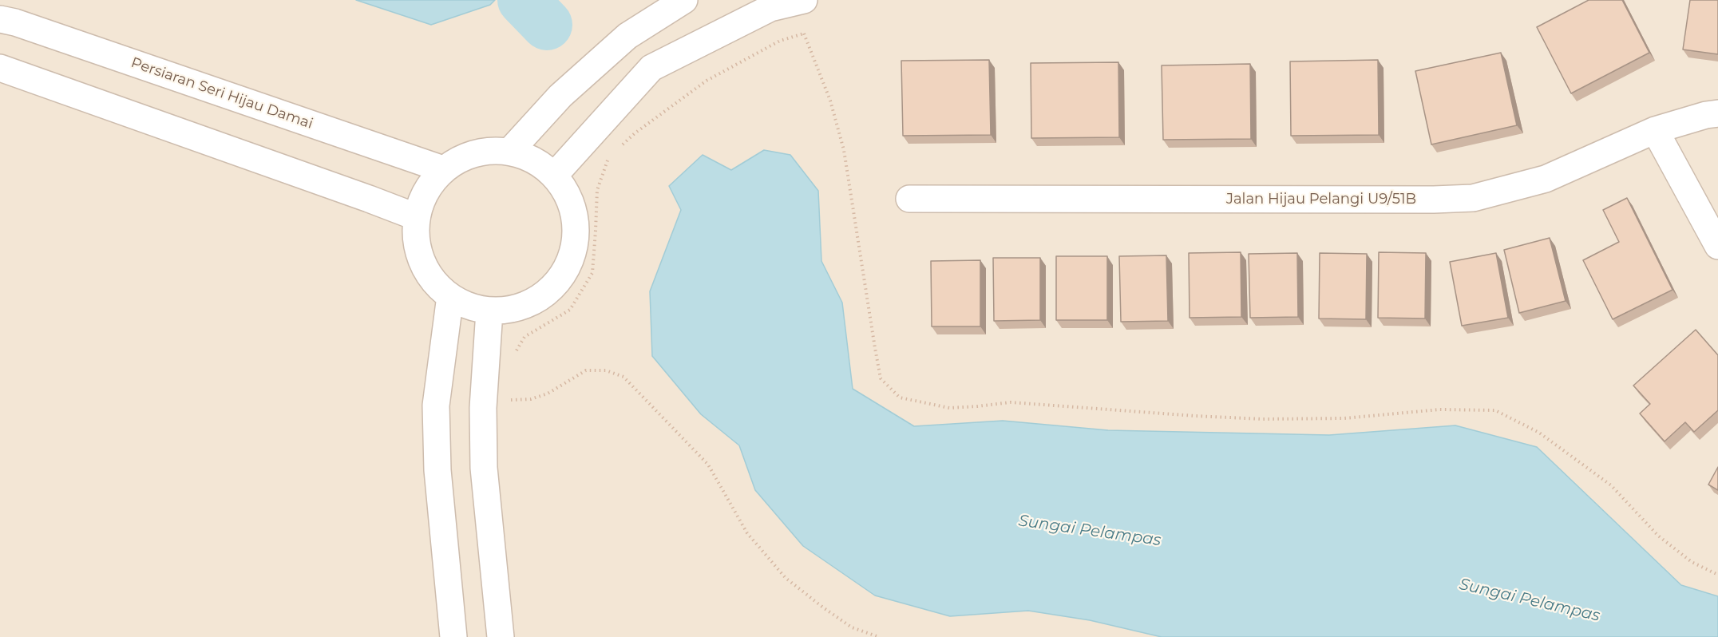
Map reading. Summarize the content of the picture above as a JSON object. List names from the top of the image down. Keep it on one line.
{"streets":{"street":["Persiaran Seri Hijau Damai","Jalan Hijau Pelangi U9/51B"]},"water":["Sungai Pelampas"]}
